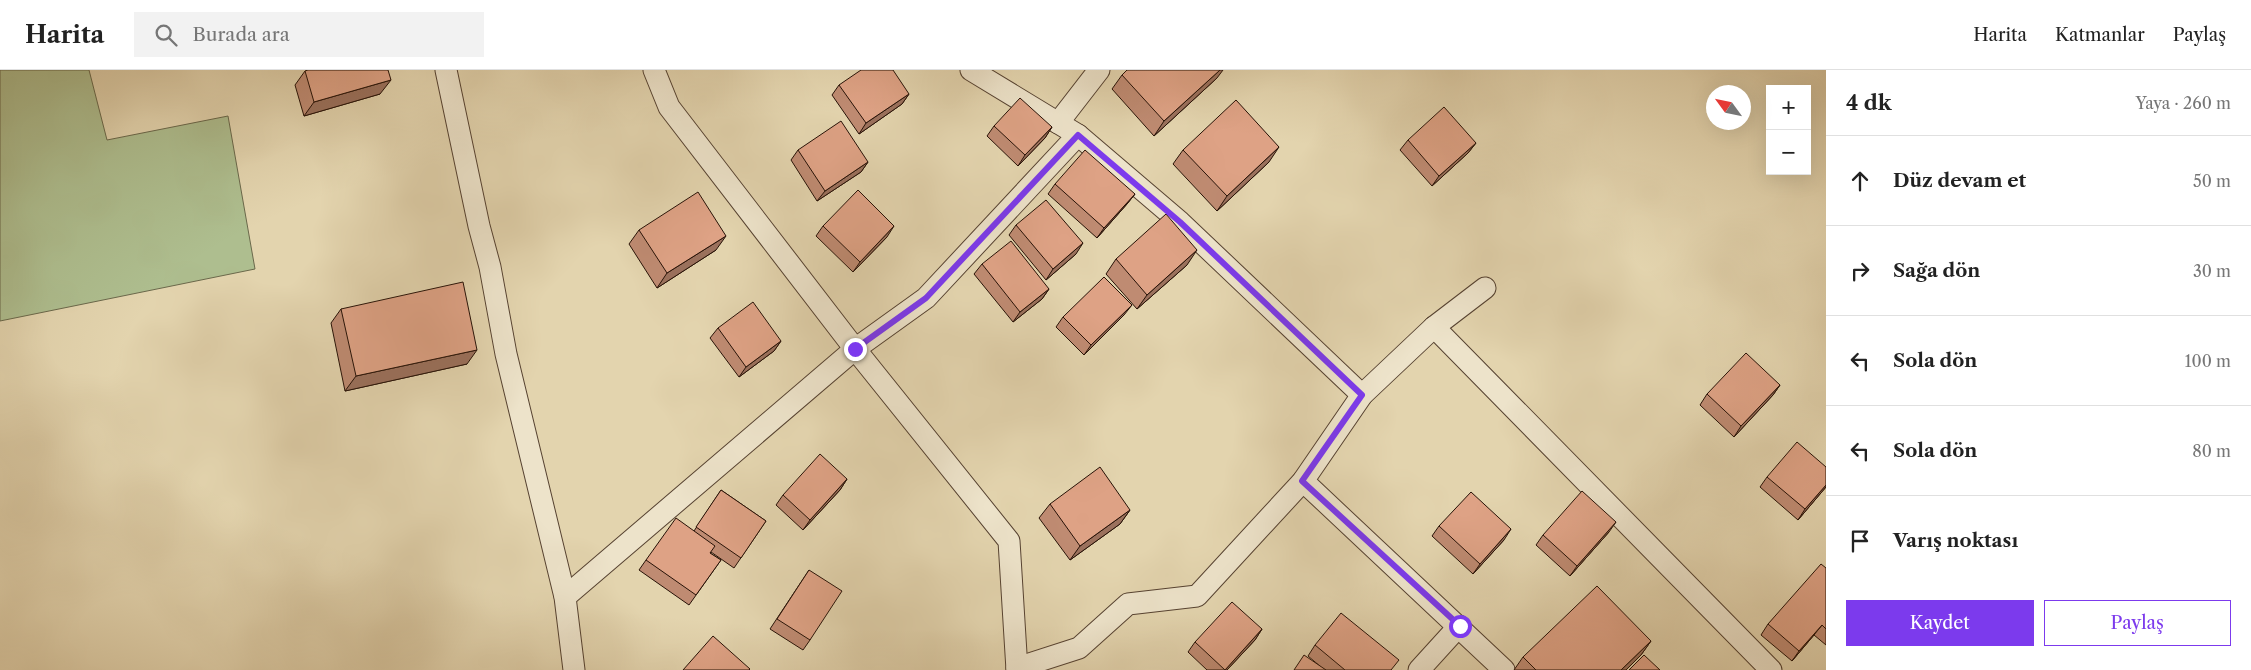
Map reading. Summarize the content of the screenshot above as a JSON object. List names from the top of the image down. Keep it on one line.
{"north":"top left","page":{"header":"Harita","search":"Burada ara","nav":["Harita","Katmanlar","Paylaş"],"heading":["4 dk","Yaya · 260 m"],"map_buttons":["+","−"],"list":[["Düz devam et","50 m"],["Sağa dön","30 m"],["Sola dön","100 m"],["Sola dön","80 m"],"Varış noktası"],"buttons":["Kaydet","Paylaş"]}}
